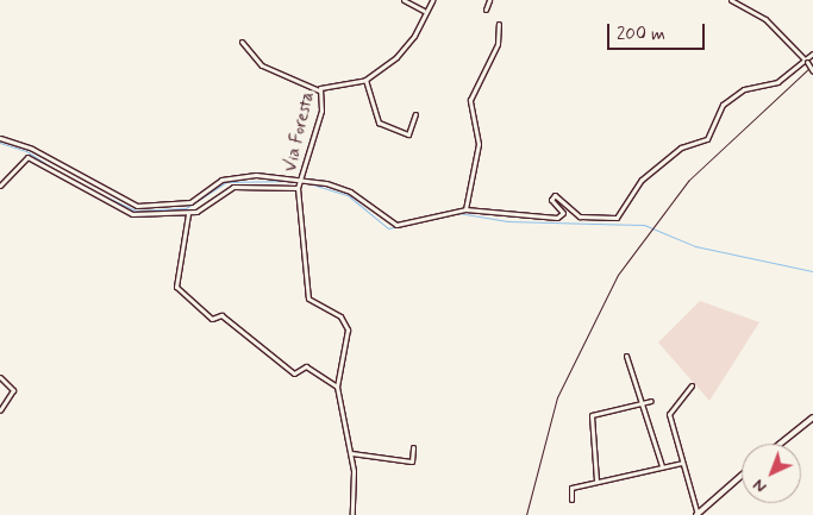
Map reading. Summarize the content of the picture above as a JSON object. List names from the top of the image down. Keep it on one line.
{"streets":{"street":["Via Foresta"]},"scale_bar":"200 m","north":"bottom left"}
